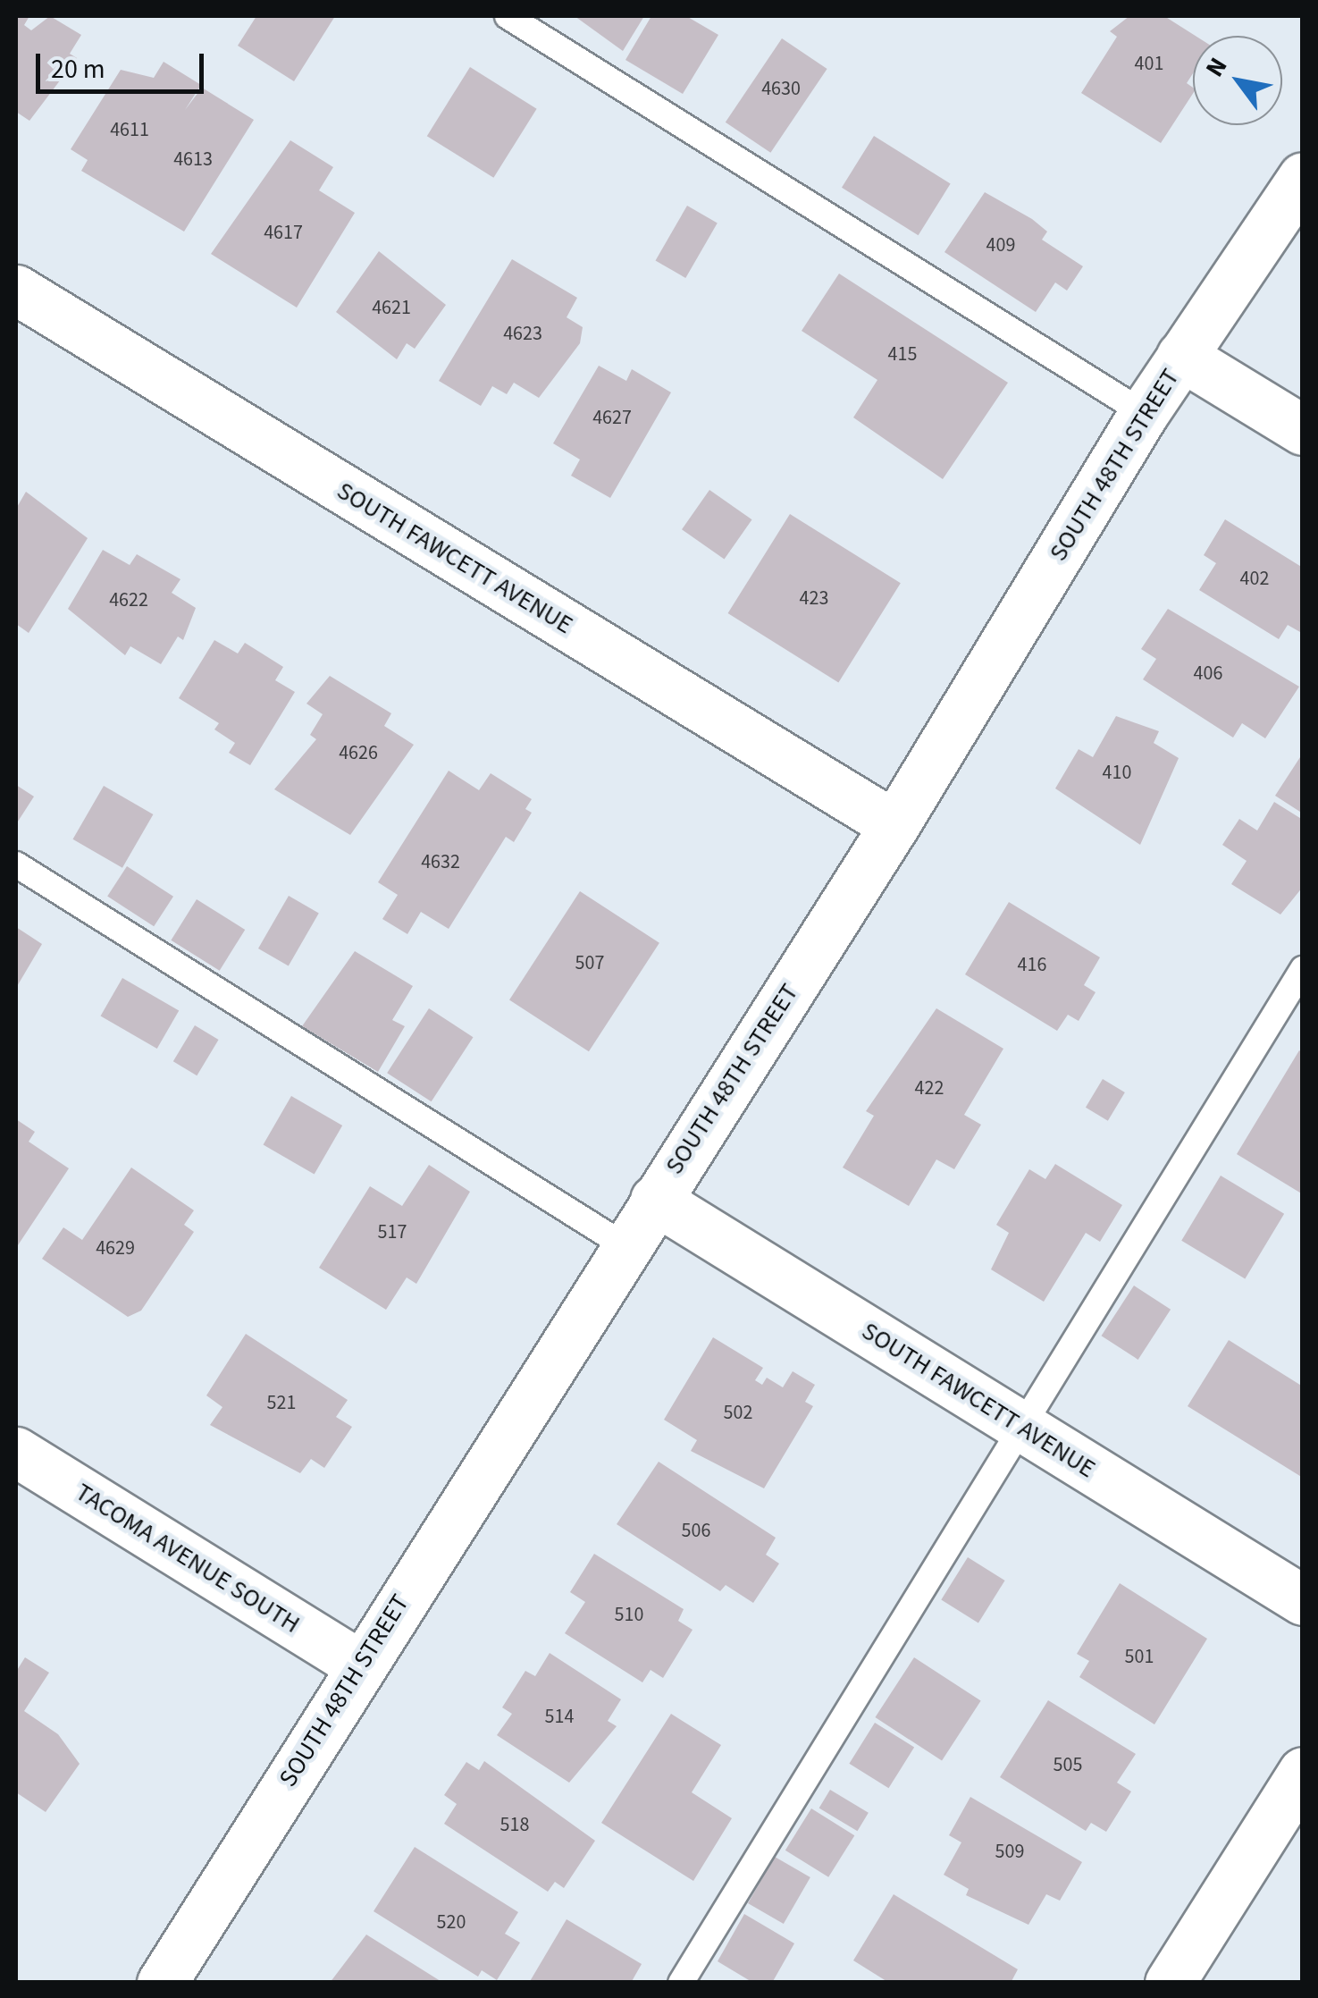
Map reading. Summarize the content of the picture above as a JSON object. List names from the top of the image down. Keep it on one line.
{"streets":{"street":["SOUTH 48TH STREET","SOUTH FAWCETT AVENUE","TACOMA AVENUE SOUTH"]},"crossings":[["SOUTH 48TH STREET","SOUTH FAWCETT AVENUE"],["SOUTH 48TH STREET","TACOMA AVENUE SOUTH"]],"house_numbers":["401","4630","4611","4613","4617","409","4621","4623","415","4627","402","423","4622","406","4626","410","4632","507","416","422","517","4629","521","502","506","510","501","514","505","518","509","520"],"scale_bar":"20 m","north":"top left"}
